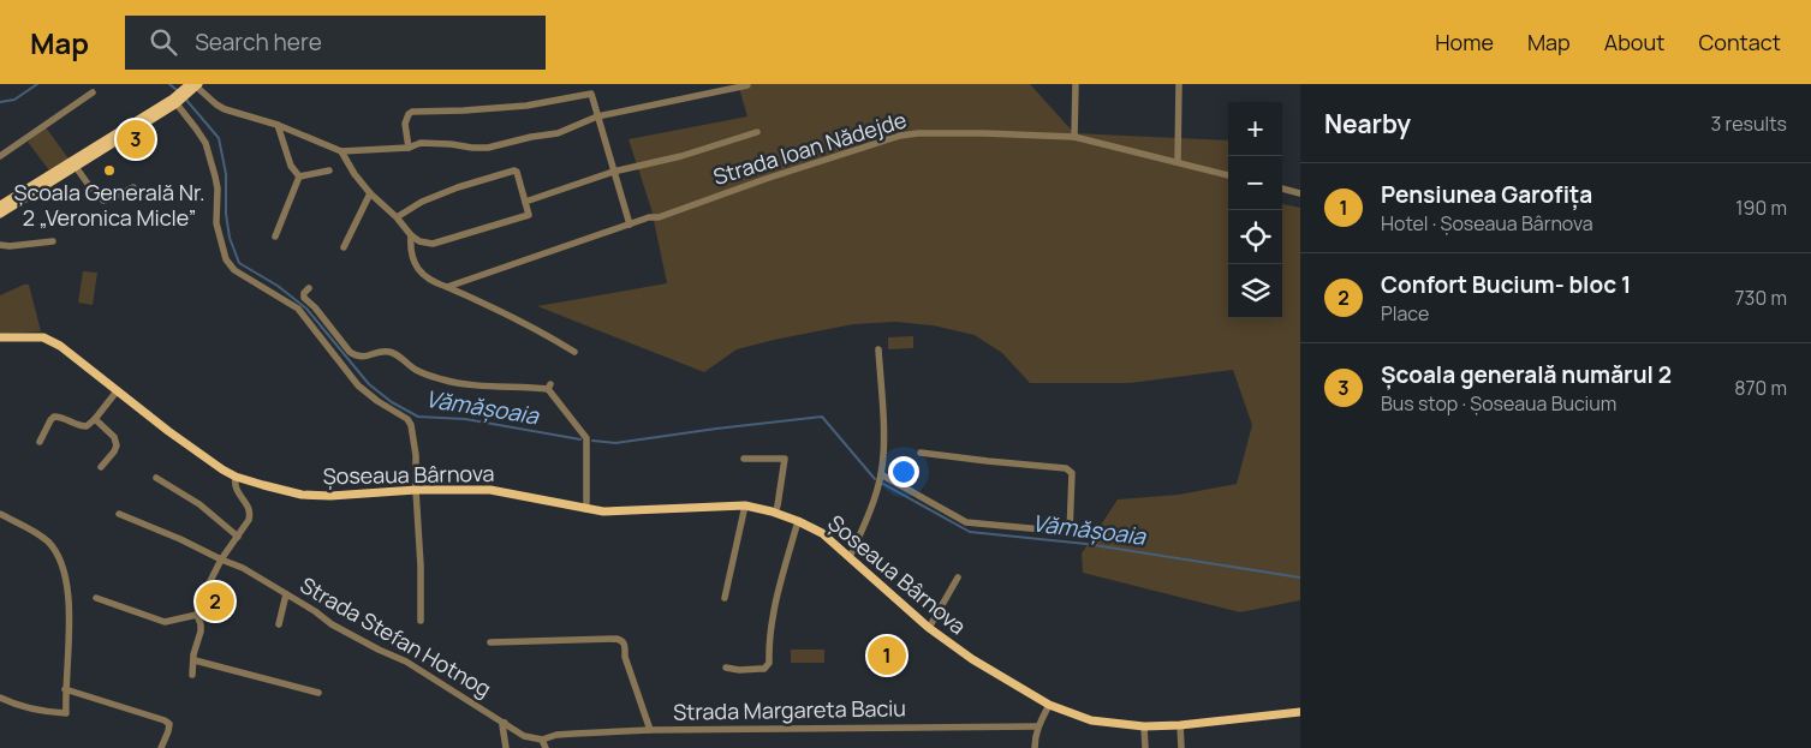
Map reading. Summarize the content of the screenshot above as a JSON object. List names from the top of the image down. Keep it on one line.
{"streets":{"main road":["Șoseaua Bârnova"],"street":["Strada Ioan Nădejde","Strada Stefan Hotnog","Strada Margareta Baciu"]},"crossings":[["Strada Stefan Hotnog","Strada Margareta Baciu"]],"water":["Vămășoaia"],"places":["Școala Generală Nr. 2 „Veronica Micle”"],"page":{"header":"Map","search":"Search here","nav":["Home","Map","About","Contact"],"heading":["Nearby","3 results"],"map_buttons":["+","−"],"pins":["3","2","1"],"list":[{"mark":"1","name":"Pensiunea Garofița","note":"Hotel · Șoseaua Bârnova","value":"190 m"},{"mark":"2","name":"Confort Bucium- bloc 1","note":"Place","value":"730 m"},{"mark":"3","name":"Școala generală numărul 2","note":"Bus stop · Șoseaua Bucium","value":"870 m"}]}}
